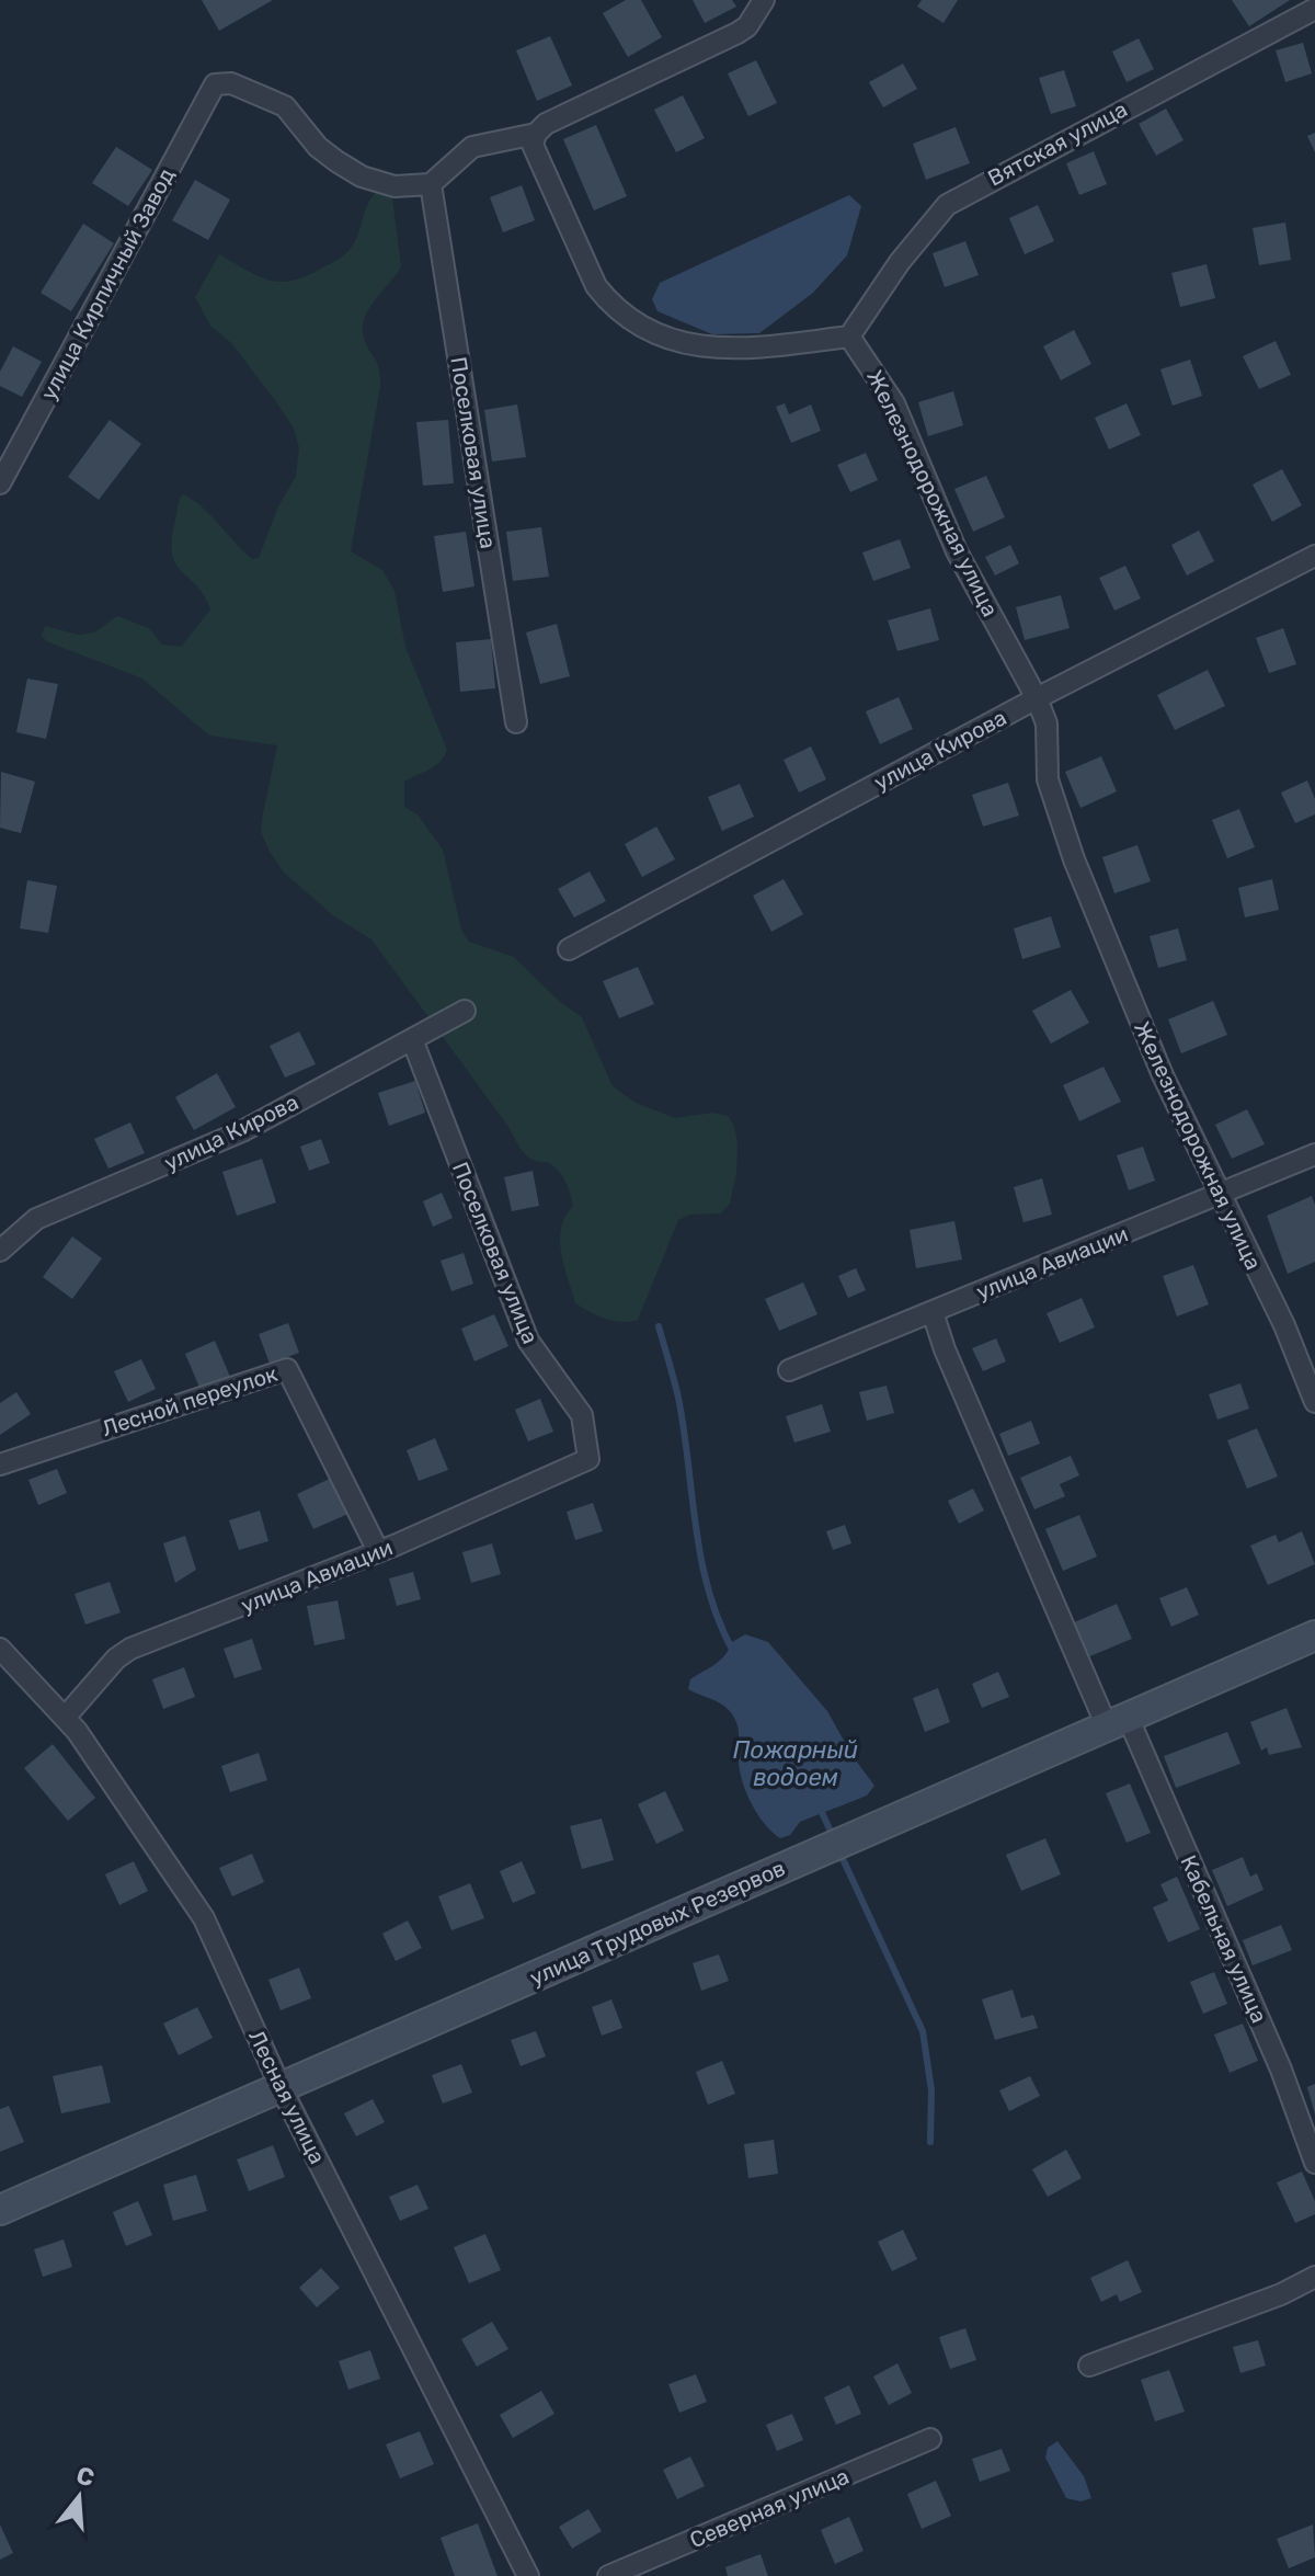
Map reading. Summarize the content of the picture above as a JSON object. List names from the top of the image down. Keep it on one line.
{"streets":{"main road":["улица Трудовых Резервов"],"street":["Вятская улица","улица Кирпичный Завод","Поселковая улица","Железнодорожная улица","улица Кирова","улица Авиации","Лесной переулок","Кабельная улица","Лесная улица","Северная улица"]},"crossings":[["Вятская улица","Железнодорожная улица"],["улица Кирпичный Завод","Поселковая улица"],["Поселковая улица","улица Кирова"],["Поселковая улица","улица Авиации"],["Железнодорожная улица","улица Кирова"],["Железнодорожная улица","улица Авиации"],["улица Авиации","Лесной переулок"],["улица Авиации","Кабельная улица"],["улица Авиации","Лесная улица"],["улица Трудовых Резервов","Кабельная улица"],["улица Трудовых Резервов","Лесная улица"]],"water":["Пожарный водоем"],"north":"top"}
